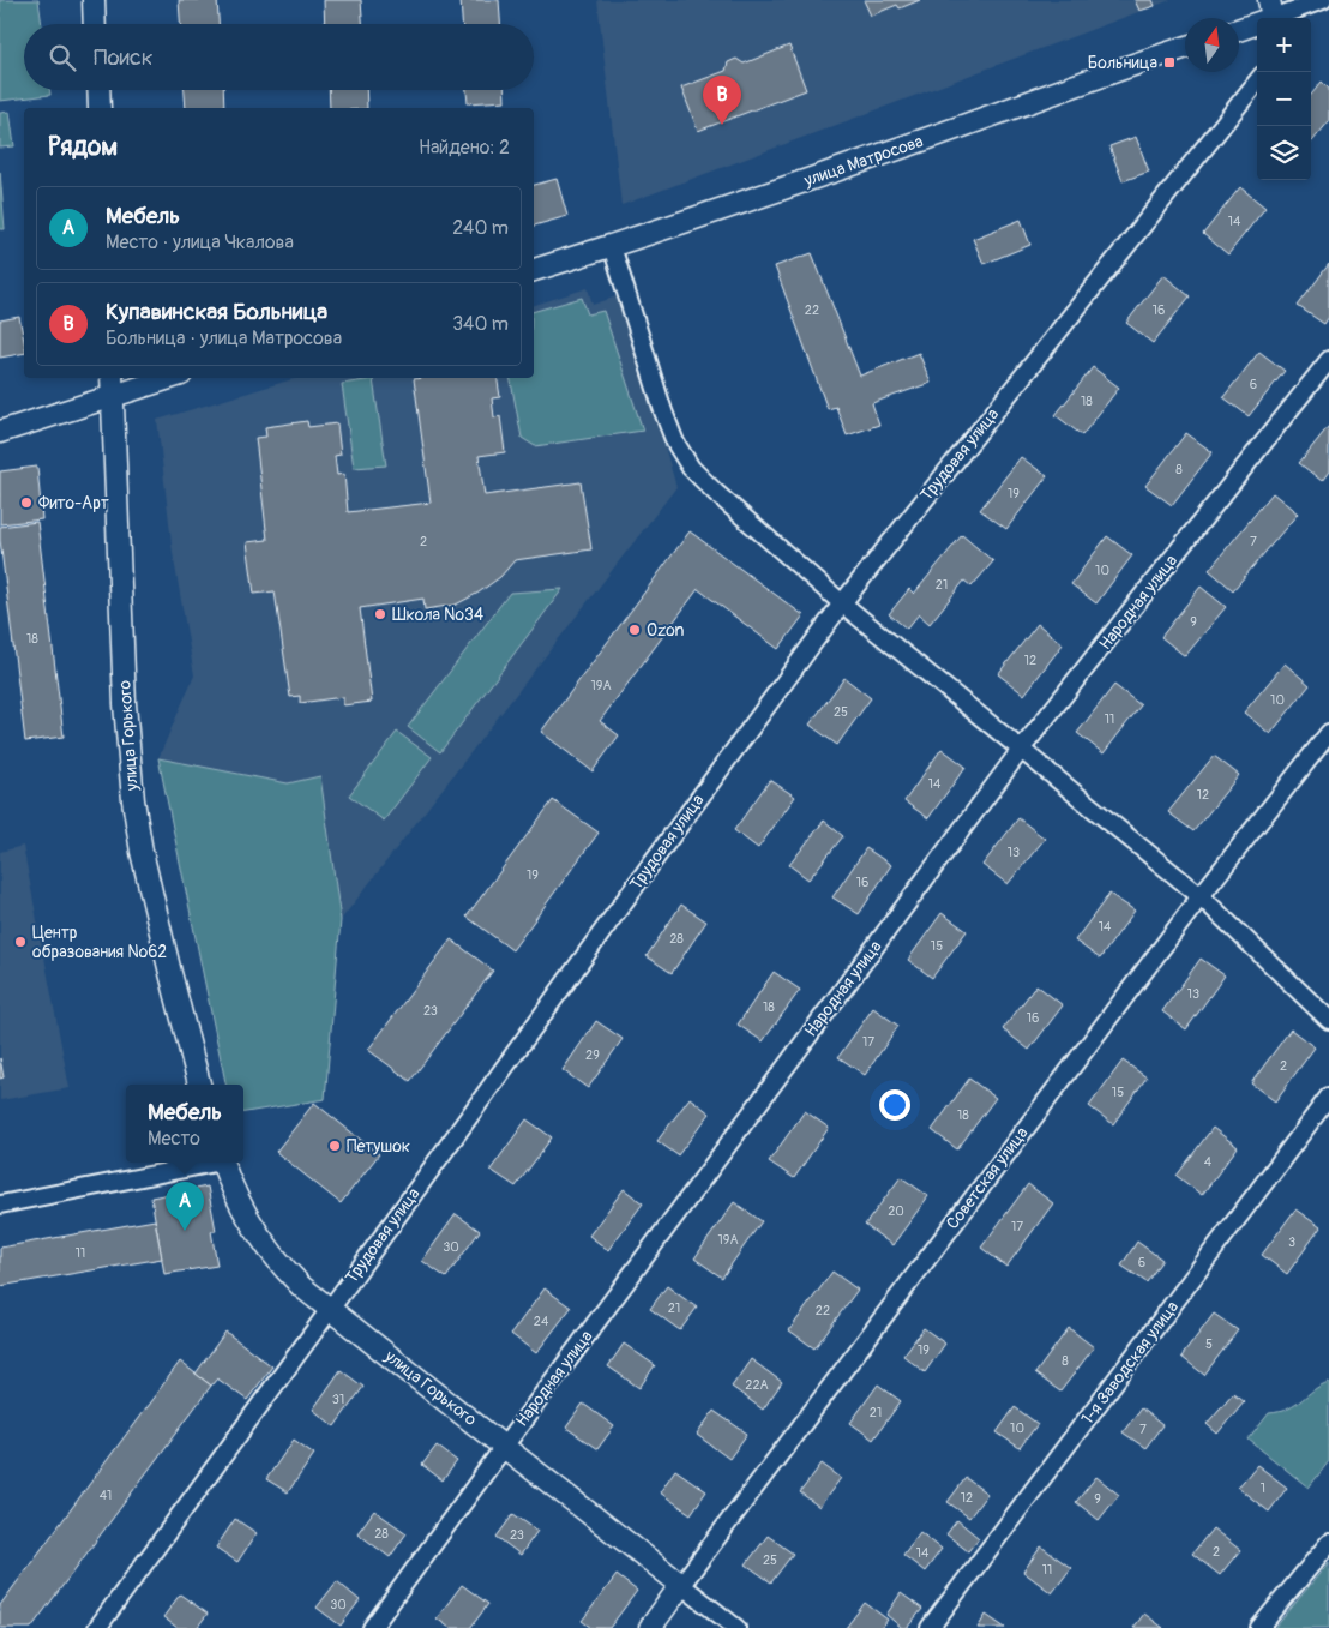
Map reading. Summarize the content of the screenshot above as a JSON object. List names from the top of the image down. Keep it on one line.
{"streets":{"street":["улица Матросова","Трудовая улица","Народная улица","улица Горького","Советская улица","1-я Заводская улица"]},"crossings":[["Трудовая улица","улица Горького"],["Народная улица","улица Горького"],["улица Горького","Советская улица"]],"places":{"transit":["Больница"],"other":["Фито-Арт","Школа №34","Ozon","Центр образования №62","Петушок"]},"house_numbers":["14","22","16","6","18","8","19","2","7","10","21","9","18","12","19А","10","25","11","14","12","13","19","16","14","28","15","13","18","23","16","17","29","2","15","18","4","20","17","19А","3","30","11","6","21","22","24","5","19","8","22А","31","21","10","7","1","41","12","9","28","23","2","14","25","11","30"],"north":"top","page":{"map_buttons":["+","−"],"search":"Поиск","pins":["B","A"],"heading":["Рядом","Найдено: 2"],"list":[{"mark":"A","name":"Мебель","note":"Место · улица Чкалова","value":"240 m"},{"mark":"B","name":"Купавинская Больница","note":"Больница · улица Матросова","value":"340 m"}],"popup":["Мебель","Место"]}}
